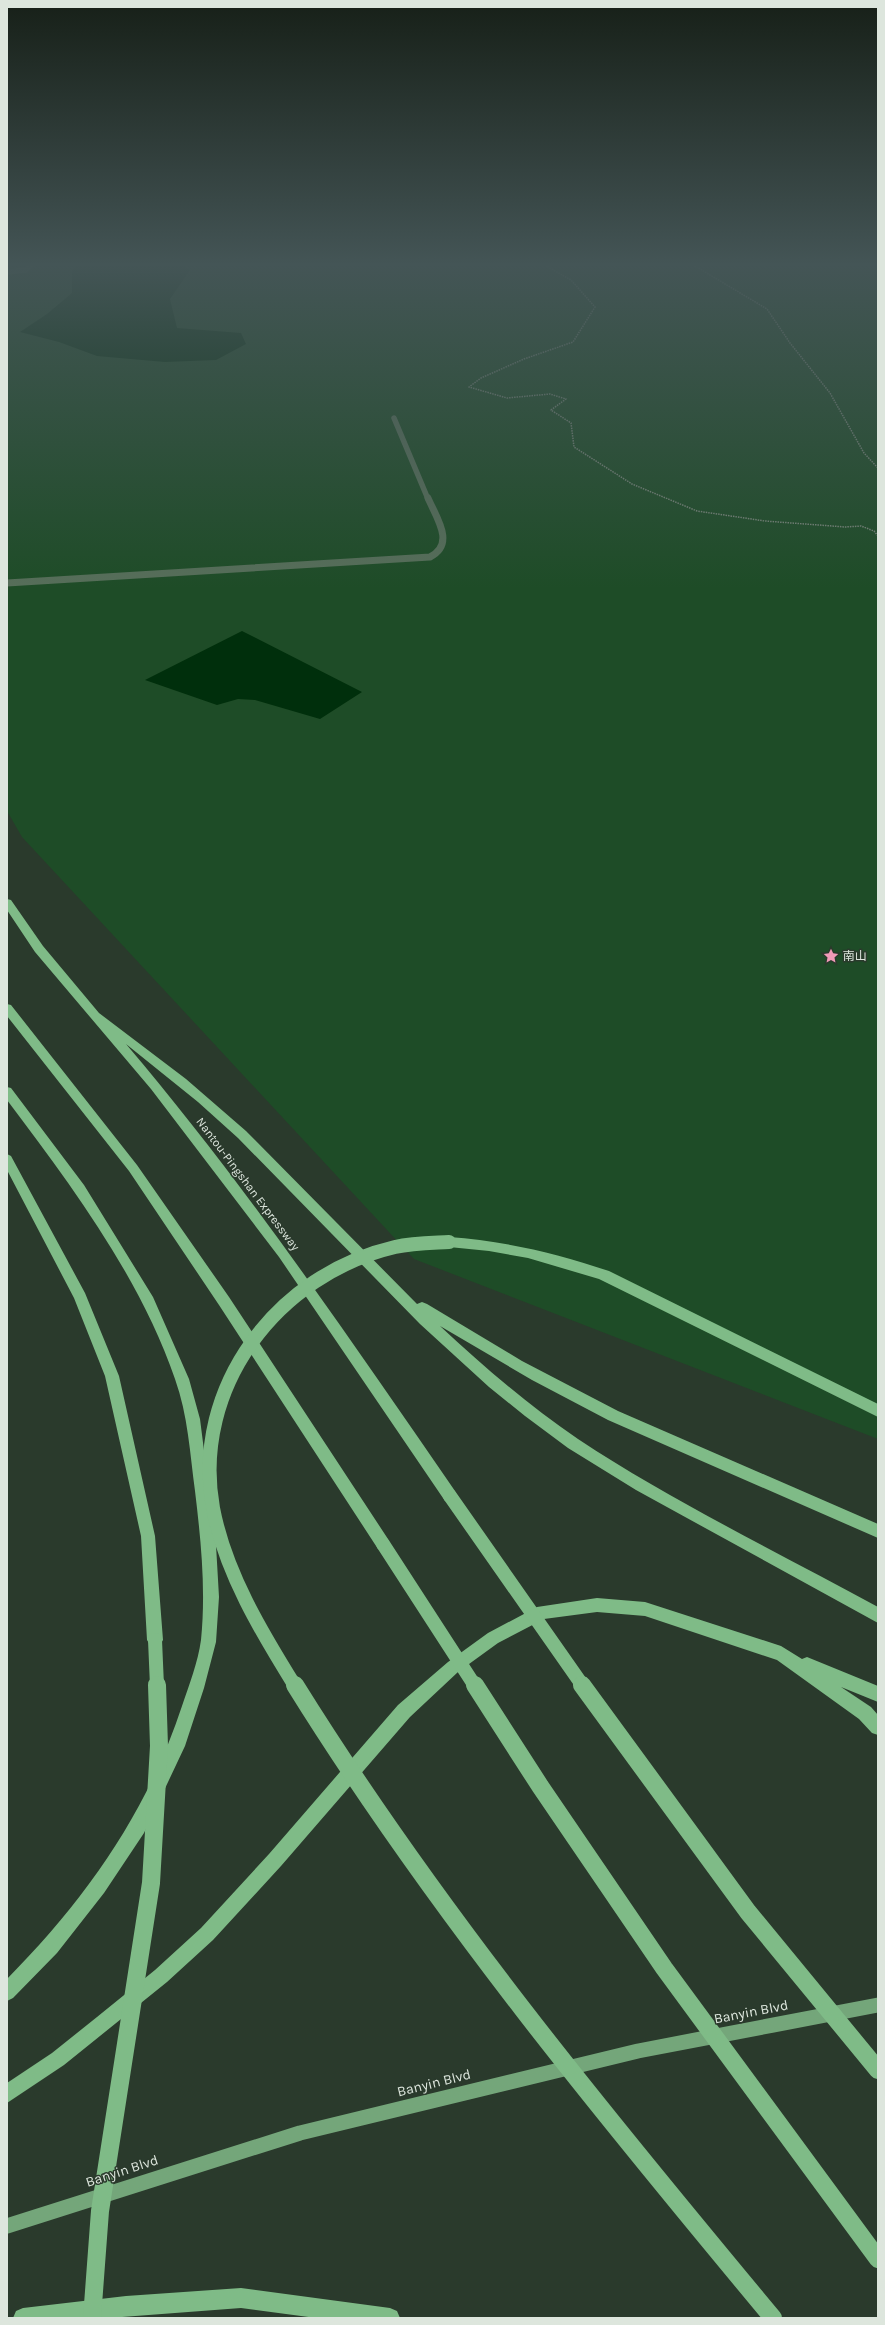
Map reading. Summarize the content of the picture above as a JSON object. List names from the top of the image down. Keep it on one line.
{"streets":{"highway":["Nantou-Pingshan Expressway"],"main road":["Banyin Blvd"]},"places":{"place":["南山"]}}
